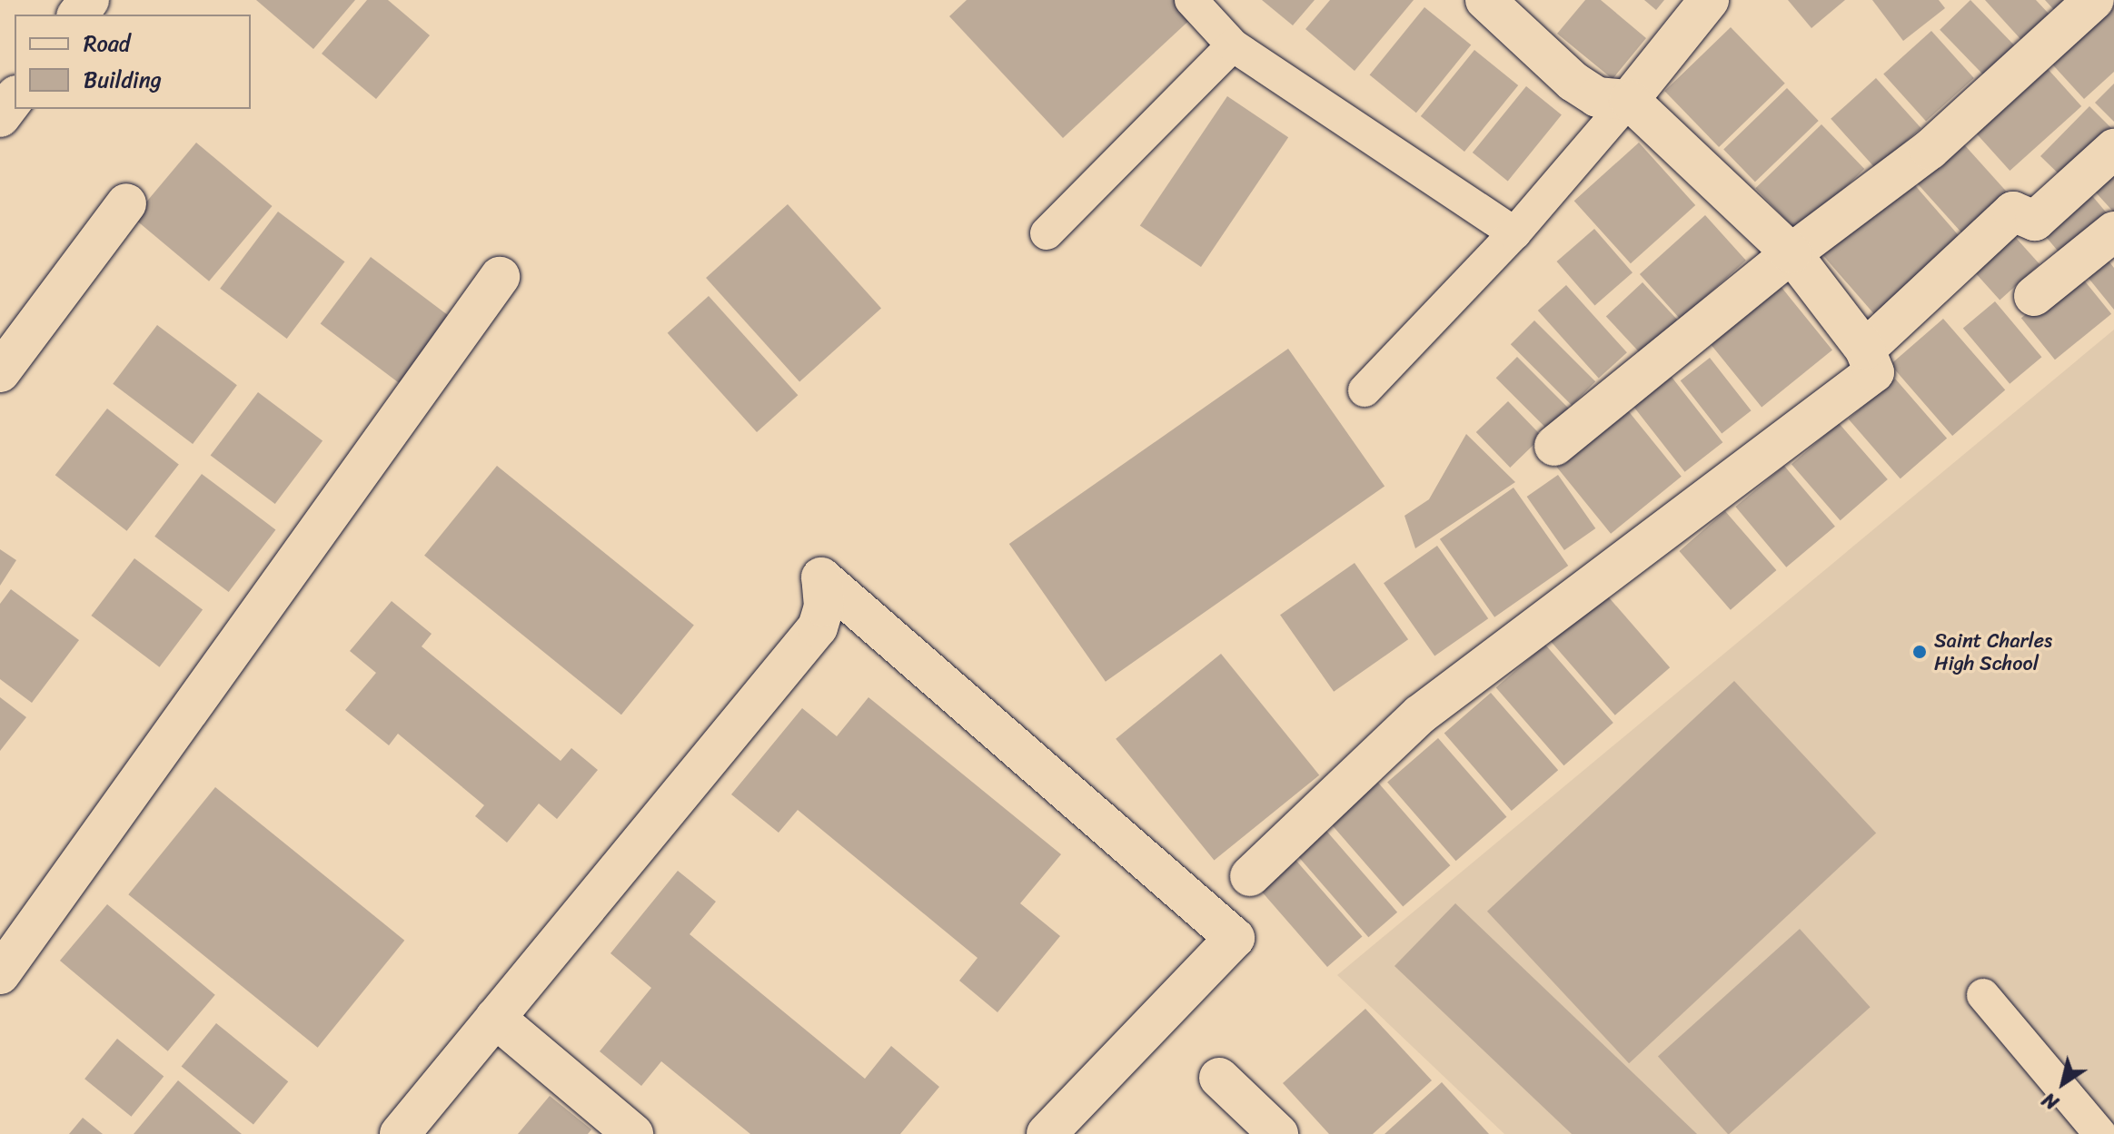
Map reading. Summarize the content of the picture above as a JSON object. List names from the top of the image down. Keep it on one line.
{"places":["Saint Charles High School"],"legend":["Road","Building"],"north":"bottom left"}
